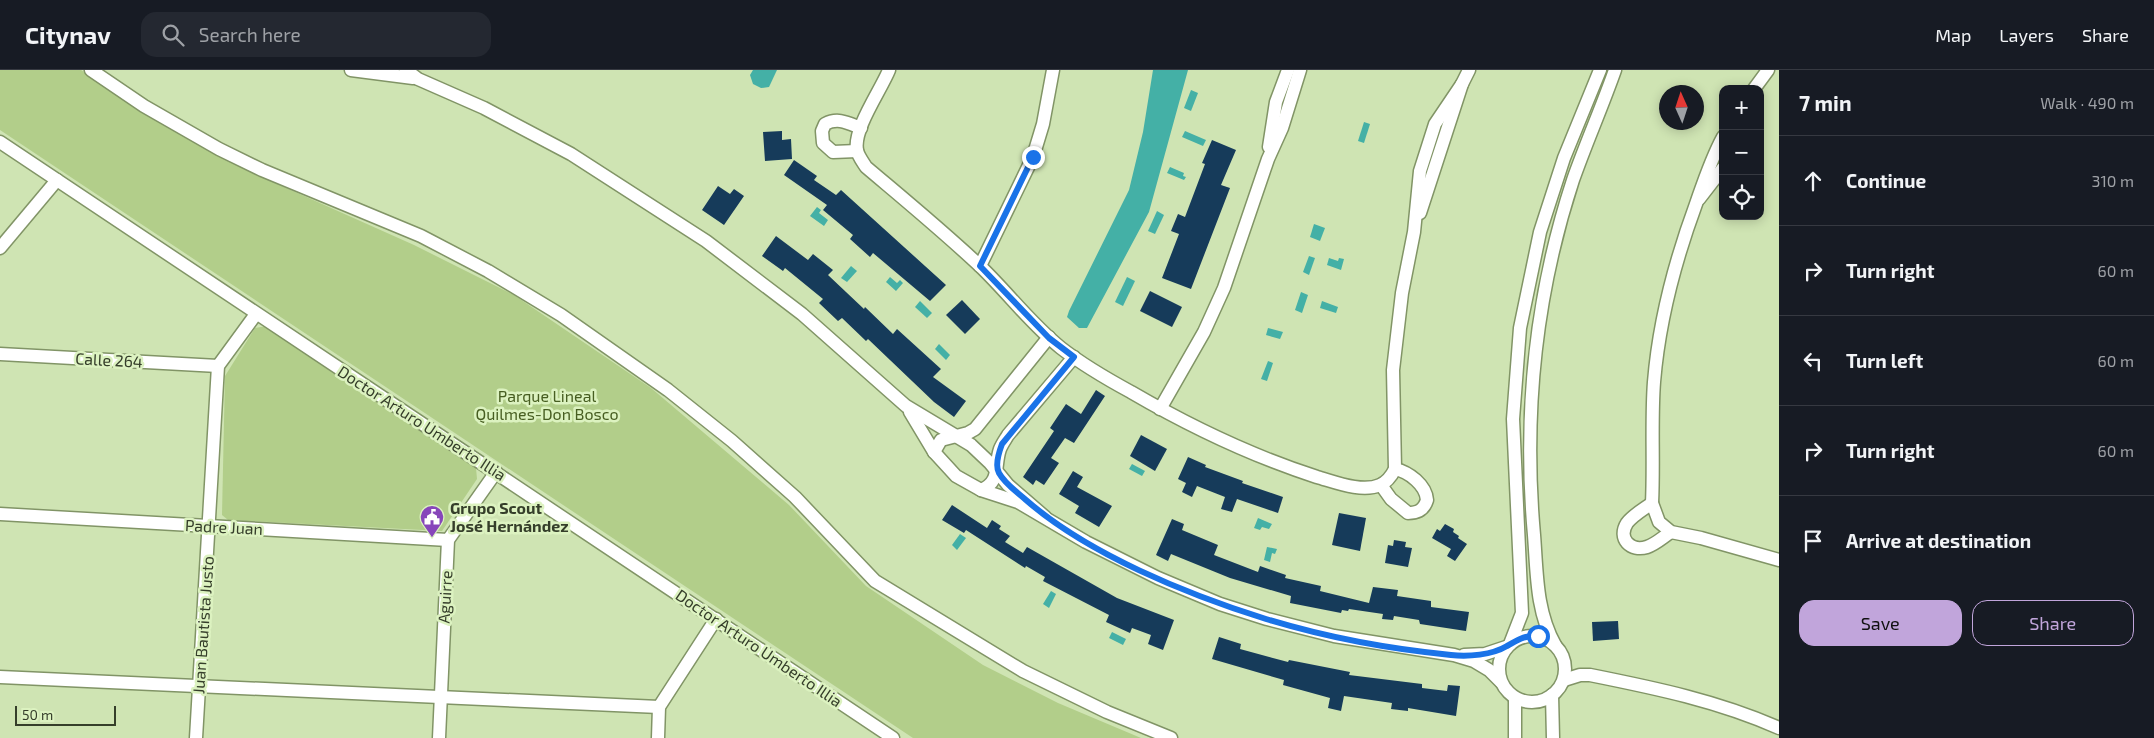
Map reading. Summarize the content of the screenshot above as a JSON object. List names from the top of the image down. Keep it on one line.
{"streets":{"street":["Calle 264","Doctor Arturo Umberto Illia","Padre Juan","Aguirre","Juan Bautista Justo"]},"crossings":[["Calle 264","Juan Bautista Justo"],["Padre Juan","Aguirre"],["Padre Juan","Juan Bautista Justo"]],"parks":["Parque Lineal Quilmes-Don Bosco"],"places":{"public building":["Grupo Scout José Hernández"]},"scale_bar":"50 m","north":"top","page":{"header":"Citynav","search":"Search here","nav":["Map","Layers","Share"],"heading":["7 min","Walk · 490 m"],"map_buttons":["+","−"],"list":[["Continue","310 m"],["Turn right","60 m"],["Turn left","60 m"],["Turn right","60 m"],"Arrive at destination"],"buttons":["Save","Share"],"scale":"50 m"}}
